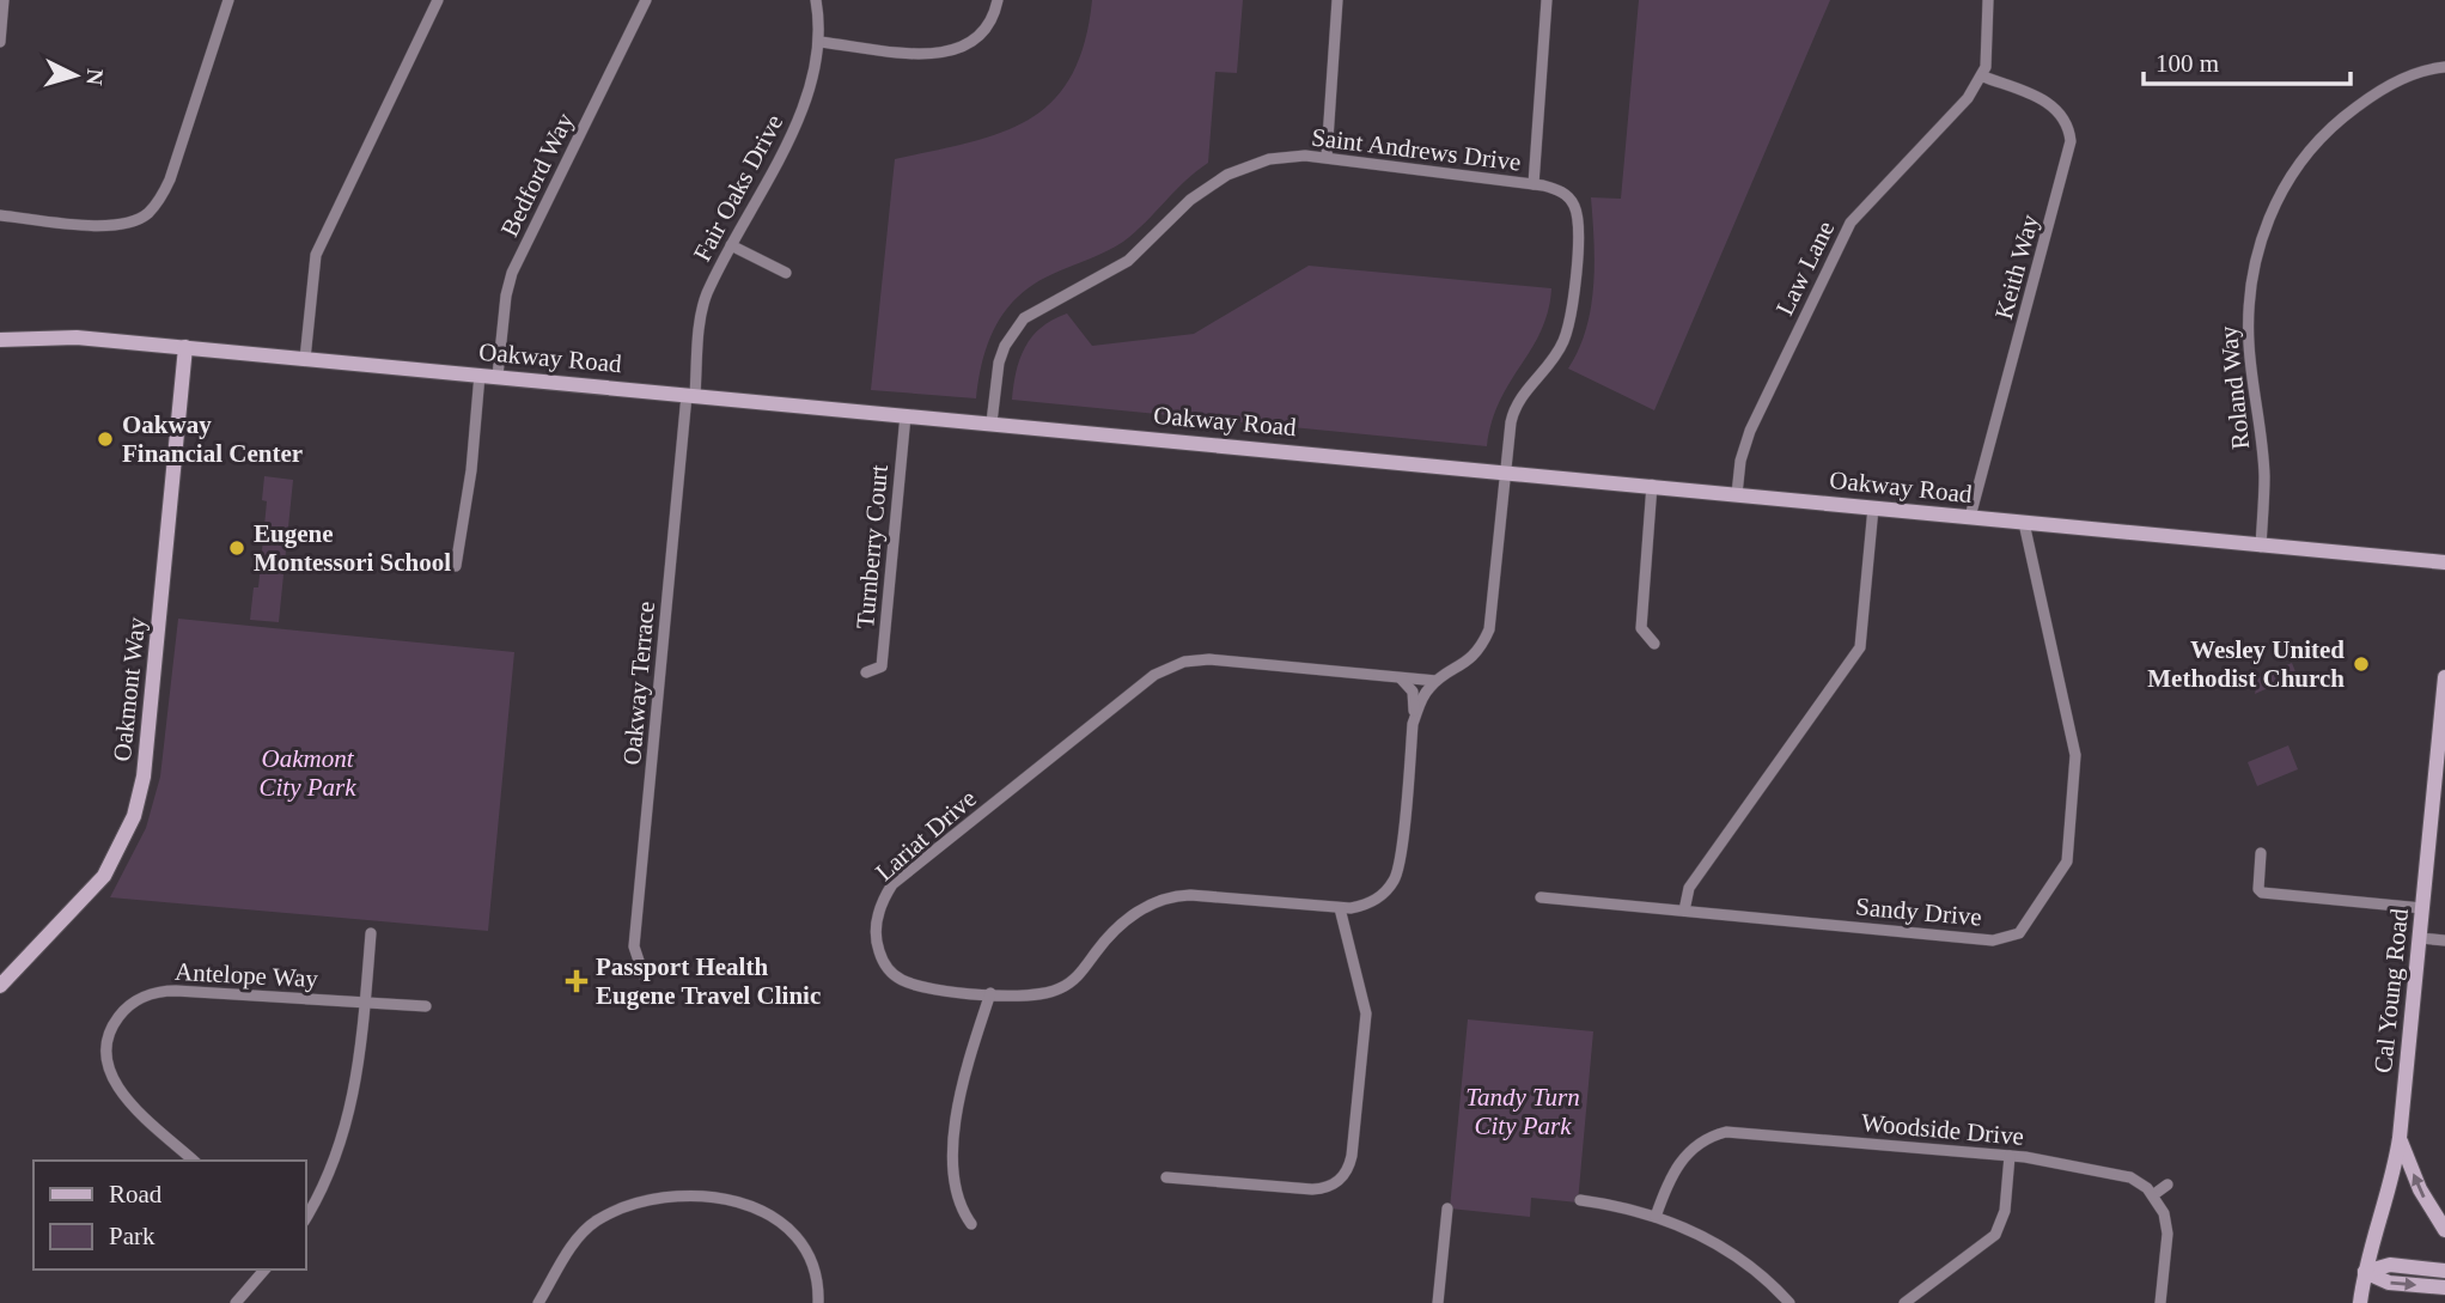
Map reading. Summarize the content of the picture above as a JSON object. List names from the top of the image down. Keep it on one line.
{"streets":{"main road":["Oakway Road","Oakmont Way","Cal Young Road"],"street":["Saint Andrews Drive","Bedford Way","Fair Oaks Drive","Keith Way","Law Lane","Roland Way","Turnberry Court","Oakway Terrace","Lariat Drive","Sandy Drive","Antelope Way","Woodside Drive"]},"crossings":[["Saint Andrews Drive","Oakway Road"],["Saint Andrews Drive","Lariat Drive"],["Bedford Way","Oakway Road"],["Fair Oaks Drive","Oakway Road"],["Fair Oaks Drive","Oakway Terrace"],["Keith Way","Law Lane"],["Keith Way","Oakway Road"],["Law Lane","Oakway Road"],["Oakway Road","Roland Way"],["Oakway Road","Turnberry Court"],["Oakway Road","Oakway Terrace"],["Oakway Road","Oakmont Way"],["Oakway Road","Lariat Drive"],["Oakway Road","Sandy Drive"]],"parks":["Oakmont City Park","Tandy Turn City Park"],"places":{"other":["Oakway Financial Center","Eugene Montessori School","Wesley United Methodist Church"],"health":["Passport Health Eugene Travel Clinic"]},"legend":["Road","Park"],"scale_bar":"100 m","north":"right"}
